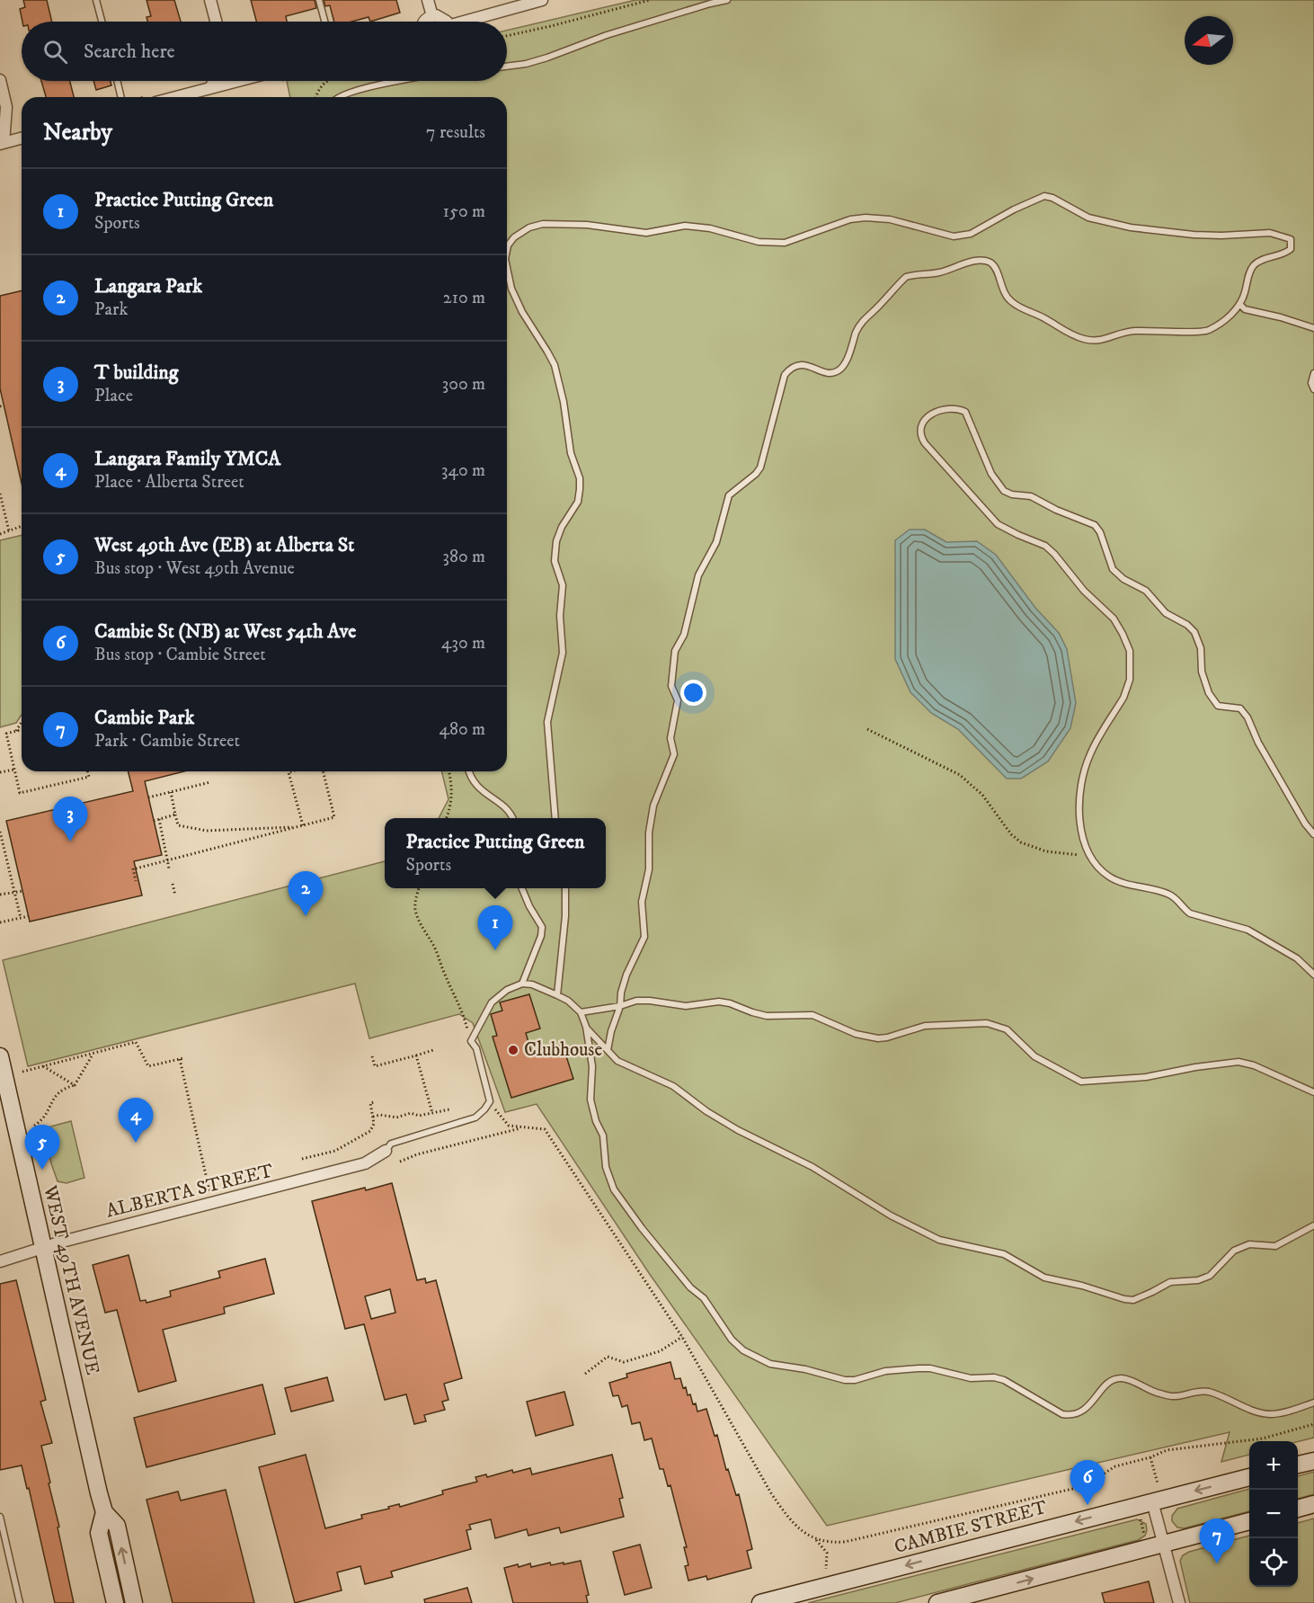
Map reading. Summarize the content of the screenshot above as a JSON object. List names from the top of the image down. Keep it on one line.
{"streets":{"main road":["WEST 49TH AVENUE","CAMBIE STREET"],"street":["ALBERTA STREET"]},"crossings":[["ALBERTA STREET","WEST 49TH AVENUE"]],"places":["Clubhouse"],"north":"left","page":{"search":"Search here","heading":["Nearby","7 results"],"list":[{"mark":"1","name":"Practice Putting Green","note":"Sports","value":"150 m"},{"mark":"2","name":"Langara Park","note":"Park","value":"210 m"},{"mark":"3","name":"T building","note":"Place","value":"300 m"},{"mark":"4","name":"Langara Family YMCA","note":"Place · Alberta Street","value":"340 m"},{"mark":"5","name":"West 49th Ave (EB) at Alberta St","note":"Bus stop · West 49th Avenue","value":"380 m"},{"mark":"6","name":"Cambie St (NB) at West 54th Ave","note":"Bus stop · Cambie Street","value":"430 m"},{"mark":"7","name":"Cambie Park","note":"Park · Cambie Street","value":"480 m"}],"pins":["3","2","1","4","5","6","7"],"popup":["Practice Putting Green","Sports"],"map_buttons":["+","−"]}}
